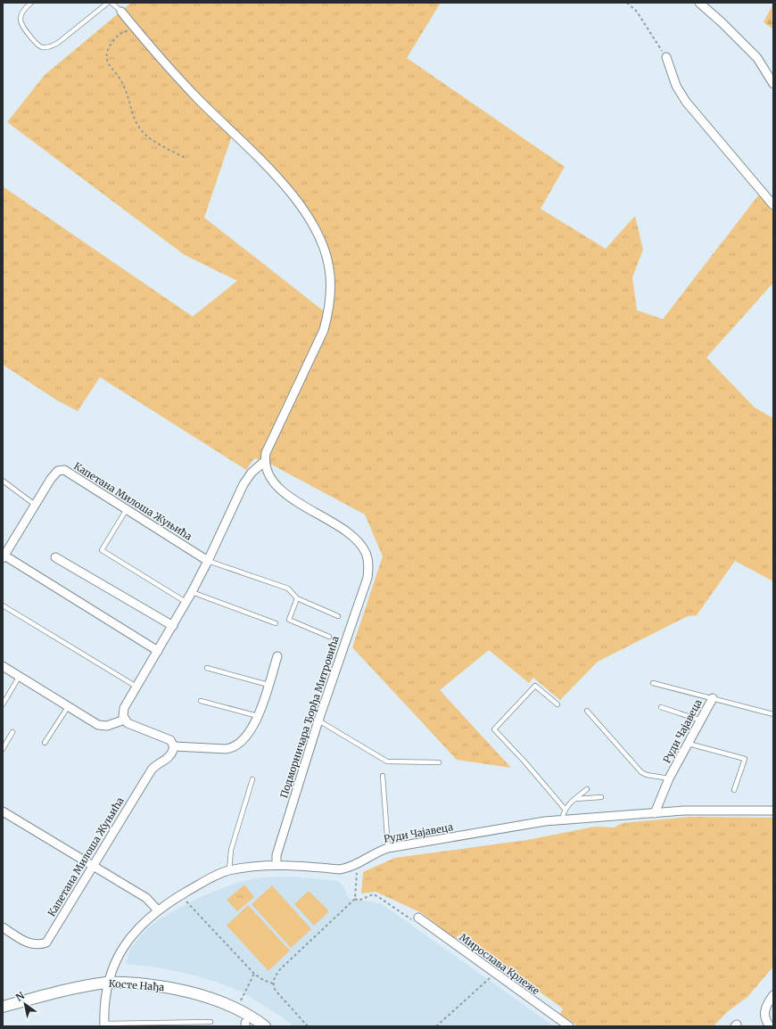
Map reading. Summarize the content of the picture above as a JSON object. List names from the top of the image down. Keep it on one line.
{"streets":{"street":["Капетана Милоша Жуњића","Подморничара Ђорђа Митровића","Руди Чајавеца","Мирослава Крлеже","Косте Нађа"]},"crossings":[["Подморничара Ђорђа Митровића","Руди Чајавеца"],["Руди Чајавеца","Косте Нађа"]],"north":"top left"}
